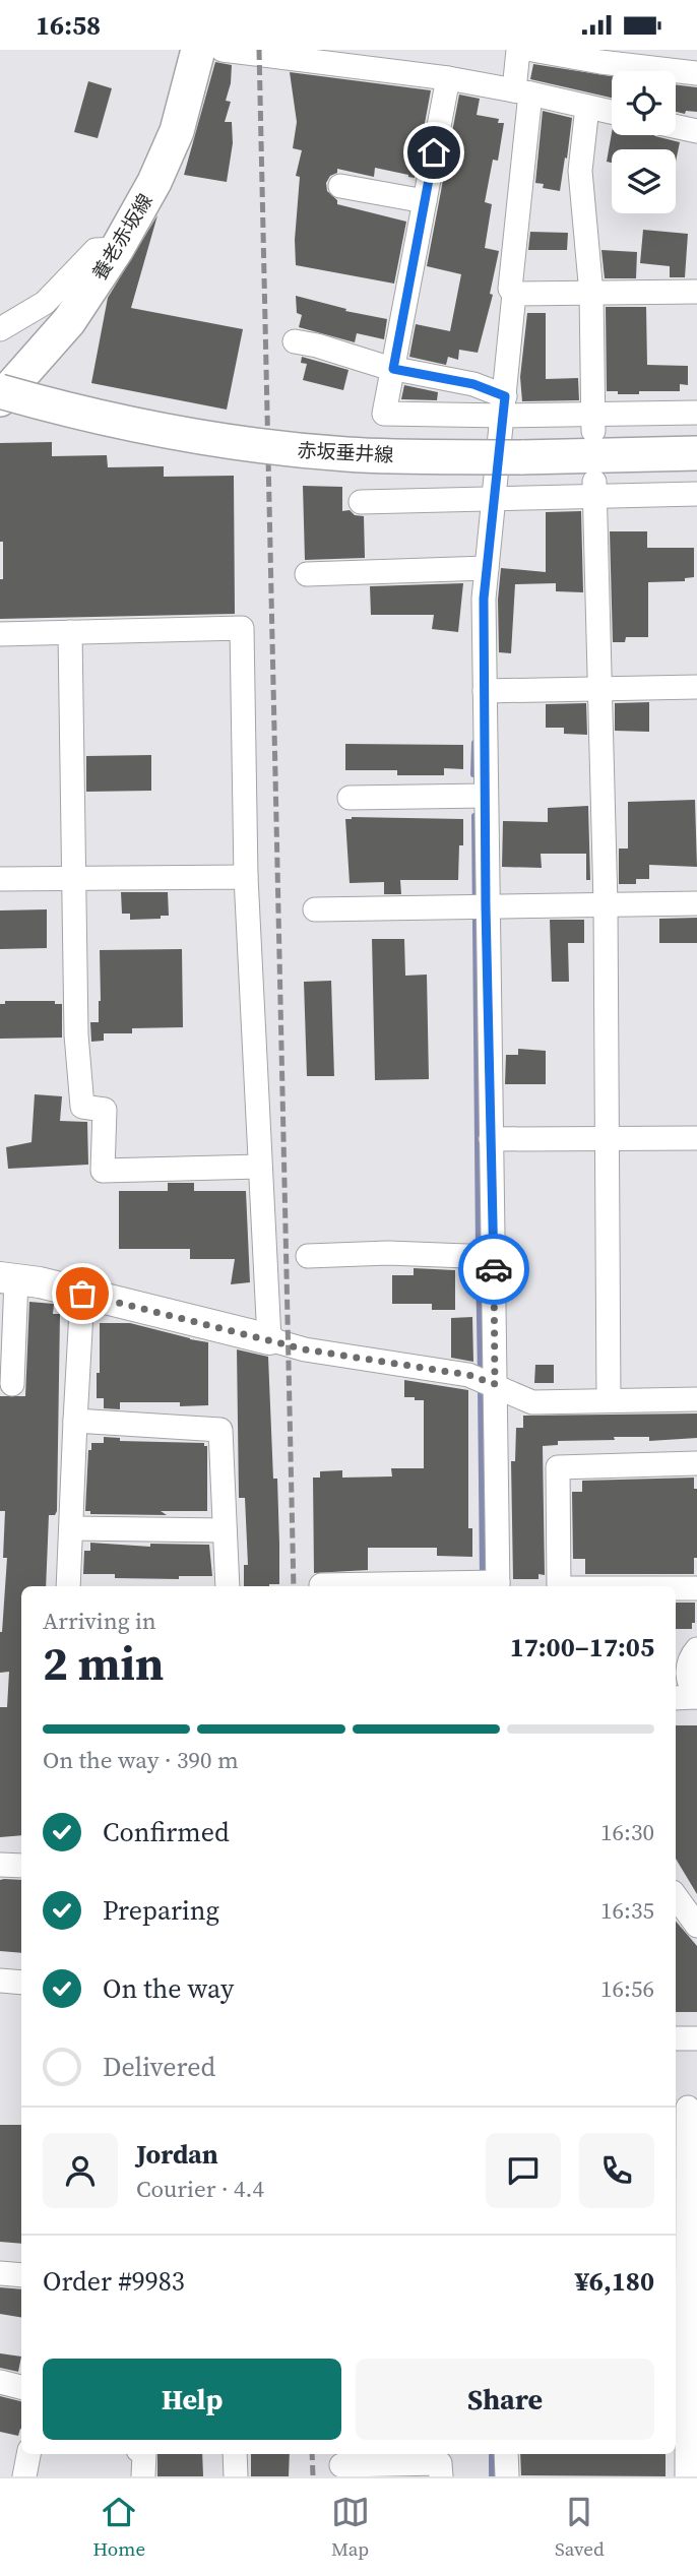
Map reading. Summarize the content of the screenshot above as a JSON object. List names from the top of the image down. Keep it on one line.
{"streets":{"main road":["養老赤坂線","赤坂垂井線"]},"page":{"status":"16:58","heading":["2 min","Arriving in","17:00–17:05"],"panel":["Jordan","Courier · 4.4","Order #9983","¥6,180"],"bar":"On the way · 390 m","list":[["Confirmed","16:30"],["Preparing","16:35"],["On the way","16:56"],"Delivered"],"buttons":["Help","Share"],"tabs":["Home","Map","Saved"]}}
